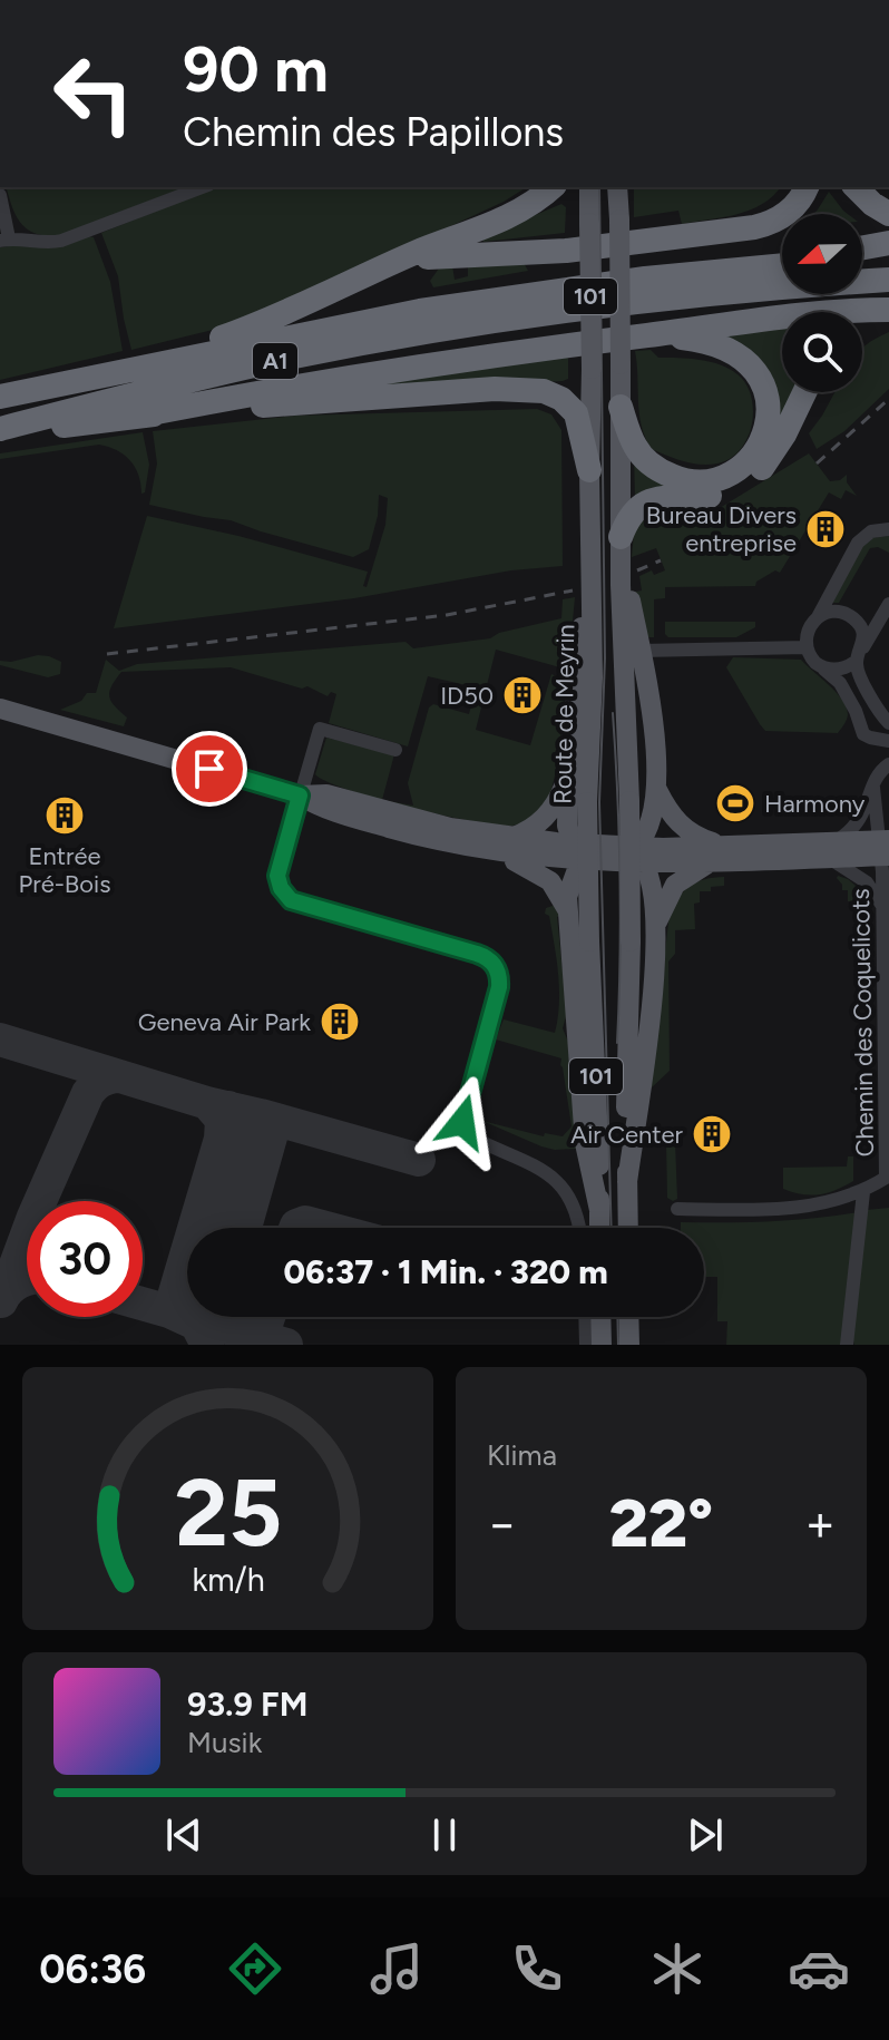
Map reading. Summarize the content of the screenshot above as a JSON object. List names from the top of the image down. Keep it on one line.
{"streets":{"highway":["A1"],"main road":["101","Route de Meyrin"],"street":["Chemin des Coquelicots"]},"places":{"building":["Bureau Divers entreprise","ID50","Entrée Pré-Bois","Geneva Air Park","Air Center"],"sports":["Harmony"]},"north":"left","page":{"turn":["90 m","Chemin des Papillons"],"limit":"30","trip":"06:37 · 1 Min. · 320 m","tile":"Klima","heat":["−","22°","+"],"song":["93.9 FM","Musik"],"tabs":"06:36","gauge":["25","km/h"]}}
